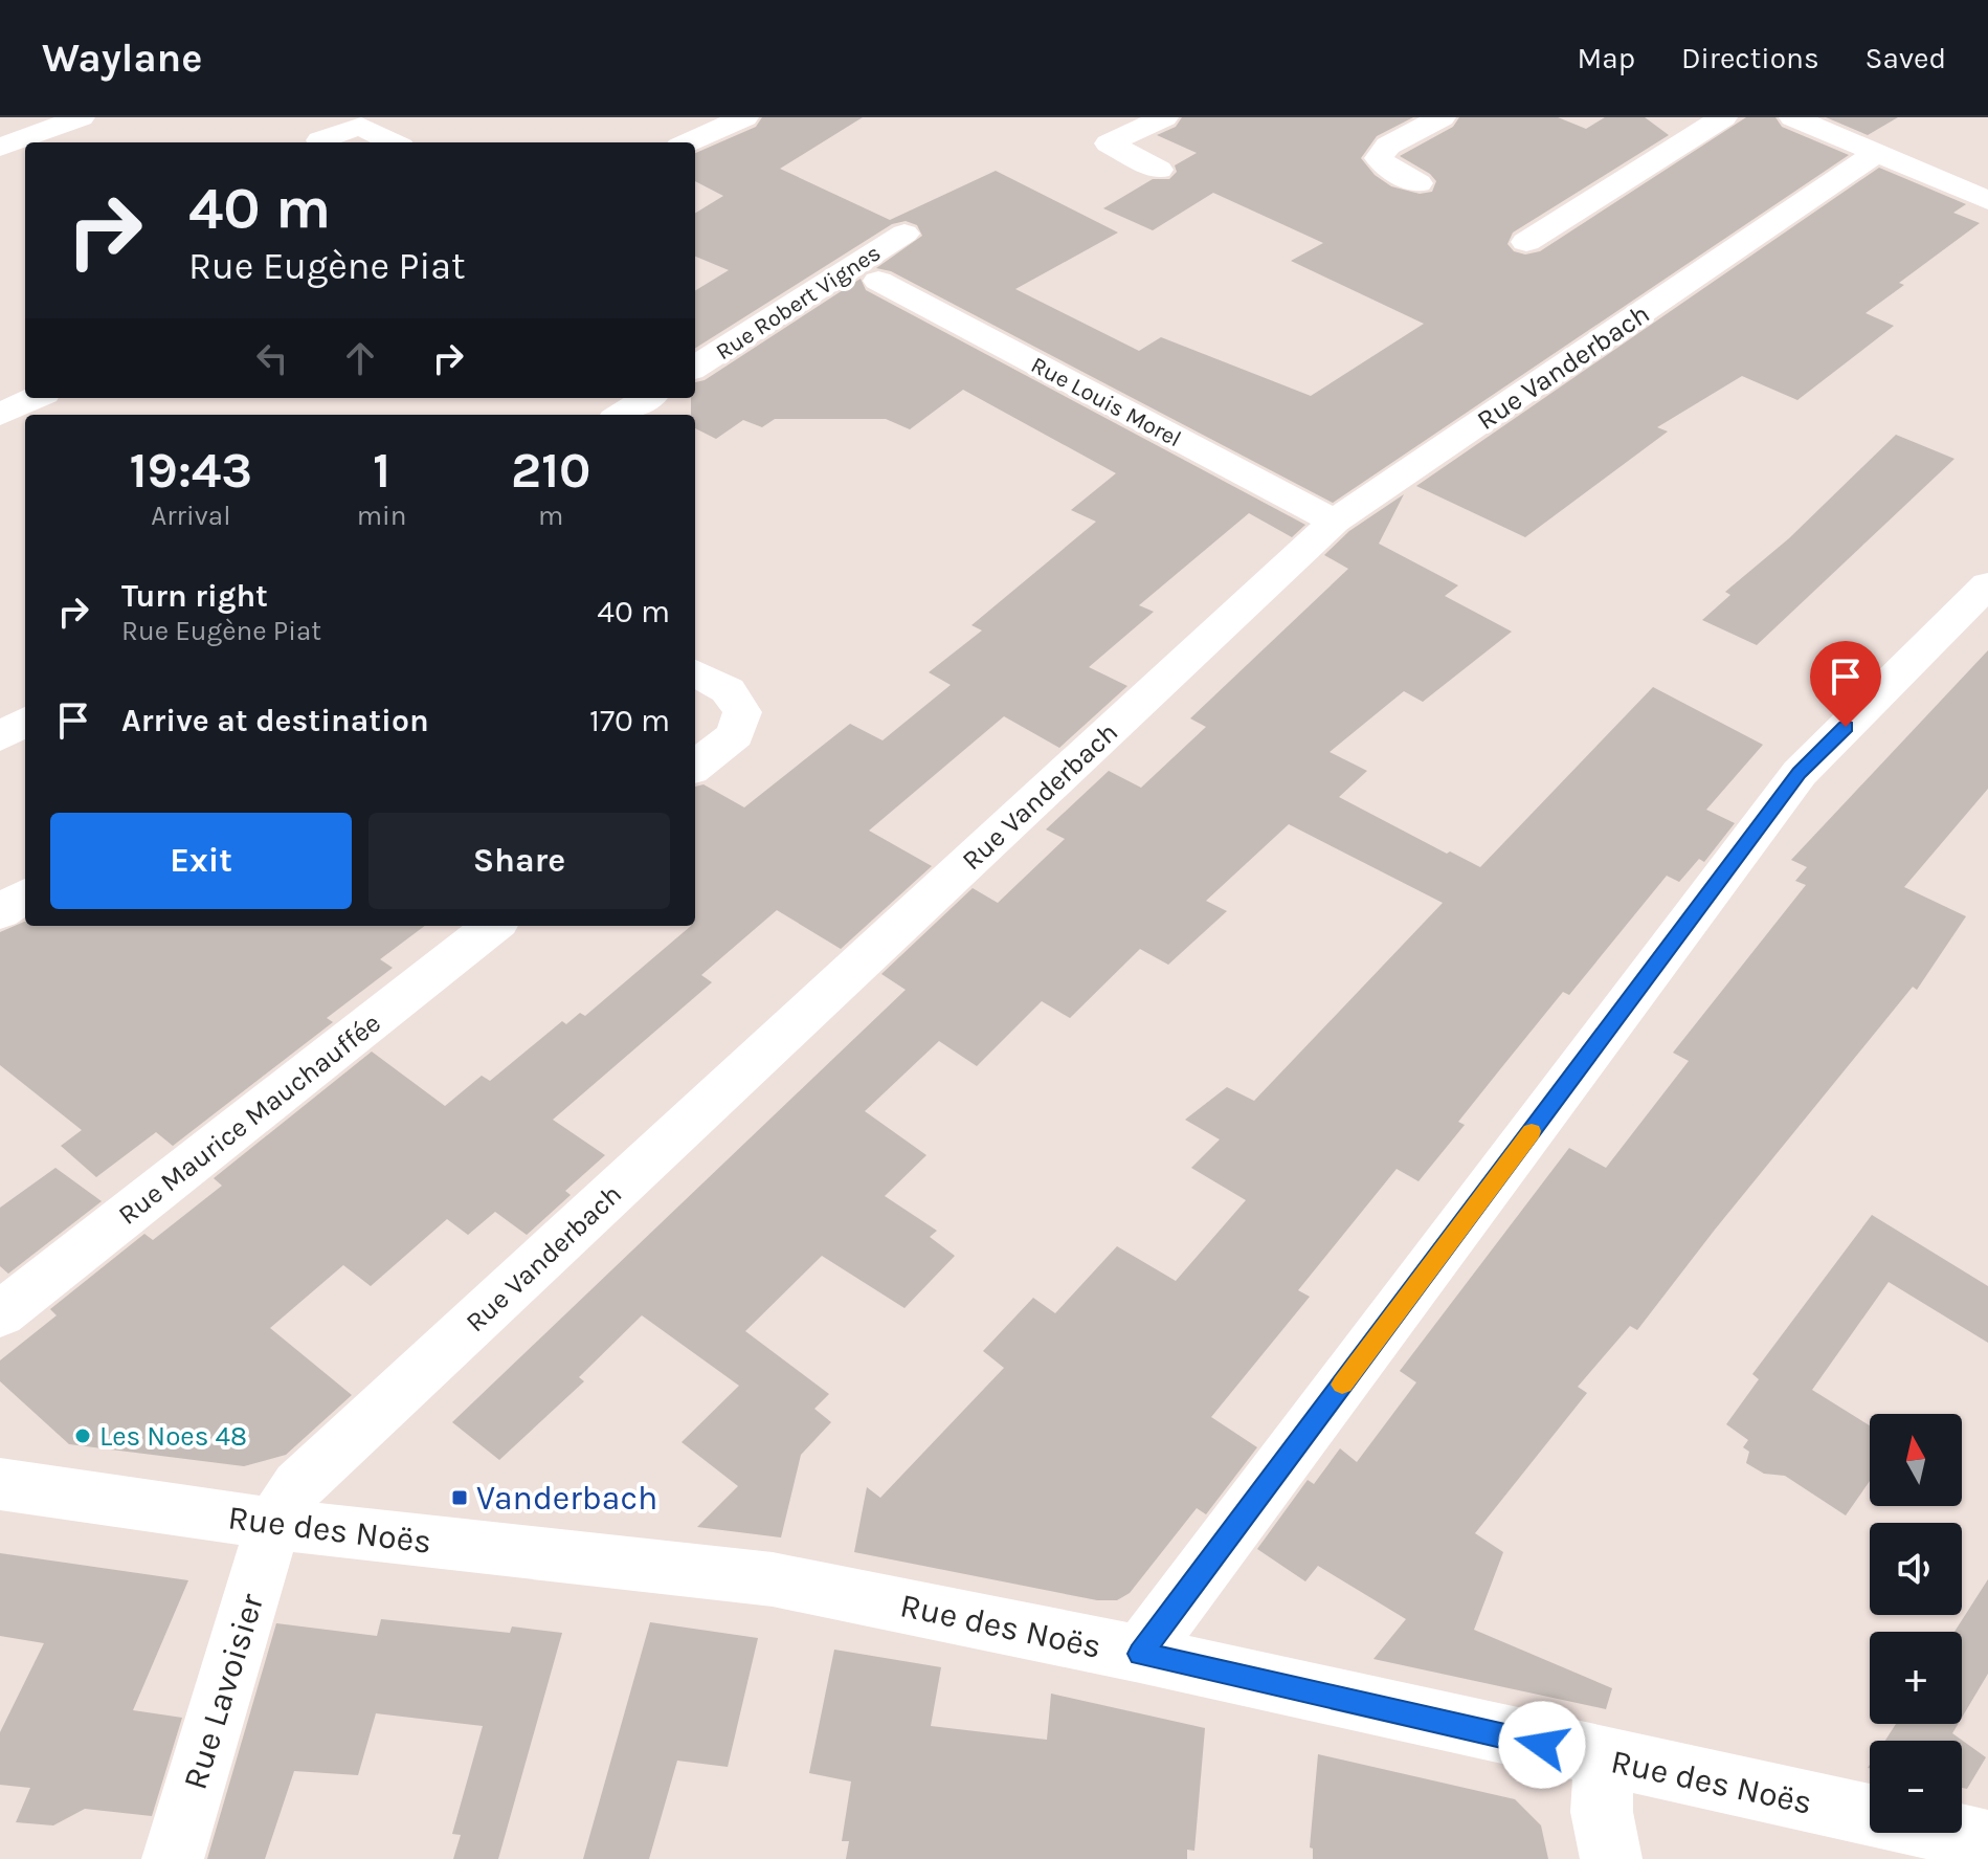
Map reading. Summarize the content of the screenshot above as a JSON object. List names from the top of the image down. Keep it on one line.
{"streets":{"street":["Rue Robert Vignes","Rue Vanderbach","Rue Louis Morel","Rue Maurice Mauchauffée","Rue des Noës","Rue Lavoisier"]},"crossings":[["Rue Vanderbach","Rue Louis Morel"],["Rue Vanderbach","Rue des Noës"],["Rue Vanderbach","Rue Lavoisier"],["Rue des Noës","Rue Lavoisier"]],"places":{"other":["Les Noes 48"],"transit":["Vanderbach"]},"north":"top","page":{"header":"Waylane","nav":["Map","Directions","Saved"],"turn":["40 m","Rue Eugène Piat"],"eta":["19:43","Arrival","1","min","210","m"],"list":[{"name":"Turn right","note":"Rue Eugène Piat","value":"40 m"},{"name":"Arrive at destination","value":"170 m"}],"buttons":["Exit","Share"],"map_buttons":["+","−"]}}
